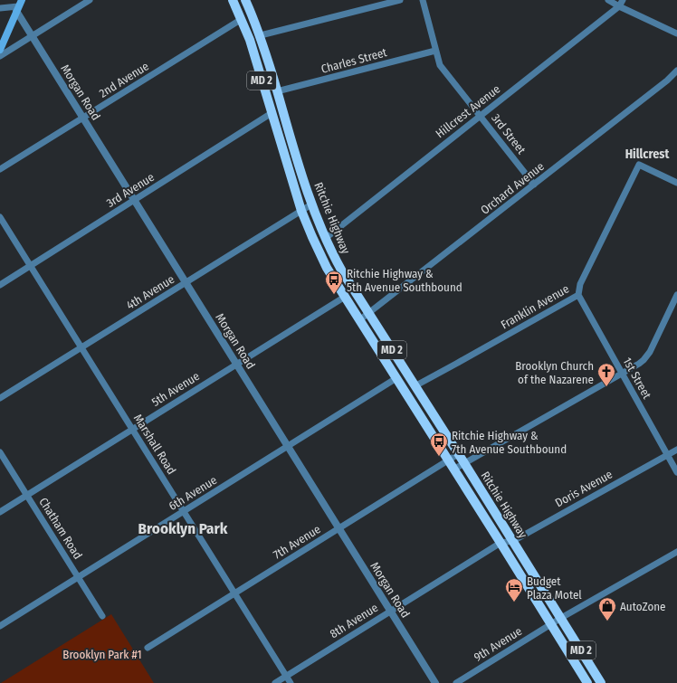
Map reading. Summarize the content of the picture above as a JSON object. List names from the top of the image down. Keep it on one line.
{"streets":{"main road":["MD 2","Ritchie Highway"],"street":["Charles Street","2nd Avenue","Morgan Road","Hillcrest Avenue","3rd Street","Orchard Avenue","3rd Avenue","4th Avenue","Franklin Avenue","1st Street","5th Avenue","Marshall Road","Doris Avenue","6th Avenue","Chatham Road","7th Avenue","8th Avenue","9th Avenue"]},"crossings":[["Charles Street","3rd Street"],["Charles Street","Ritchie Highway"],["2nd Avenue","Morgan Road"],["2nd Avenue","Ritchie Highway"],["Morgan Road","3rd Avenue"],["Morgan Road","4th Avenue"],["Morgan Road","5th Avenue"],["Morgan Road","6th Avenue"],["Morgan Road","7th Avenue"],["Morgan Road","8th Avenue"],["Hillcrest Avenue","3rd Street"],["Hillcrest Avenue","Ritchie Highway"],["3rd Street","Orchard Avenue"],["Orchard Avenue","Ritchie Highway"],["3rd Avenue","Ritchie Highway"],["3rd Avenue","Marshall Road"],["Ritchie Highway","4th Avenue"],["Ritchie Highway","Franklin Avenue"],["Ritchie Highway","5th Avenue"],["Ritchie Highway","Doris Avenue"],["Ritchie Highway","6th Avenue"],["Ritchie Highway","7th Avenue"],["Ritchie Highway","8th Avenue"],["Ritchie Highway","9th Avenue"],["4th Avenue","Marshall Road"],["Franklin Avenue","1st Street"],["1st Street","Doris Avenue"],["5th Avenue","Marshall Road"],["5th Avenue","Chatham Road"],["Marshall Road","6th Avenue"],["Marshall Road","7th Avenue"],["Marshall Road","8th Avenue"],["Doris Avenue","8th Avenue"],["6th Avenue","Chatham Road"]],"districts":["Hillcrest","Brooklyn Park"],"parks":["Brooklyn Park #1"],"places":{"bus stop":["Ritchie Highway & 5th Avenue Southbound","Ritchie Highway & 7th Avenue Southbound"],"church":["Brooklyn Church of the Nazarene"],"hotel":["Budget Plaza Motel"],"shop":["AutoZone"]}}
